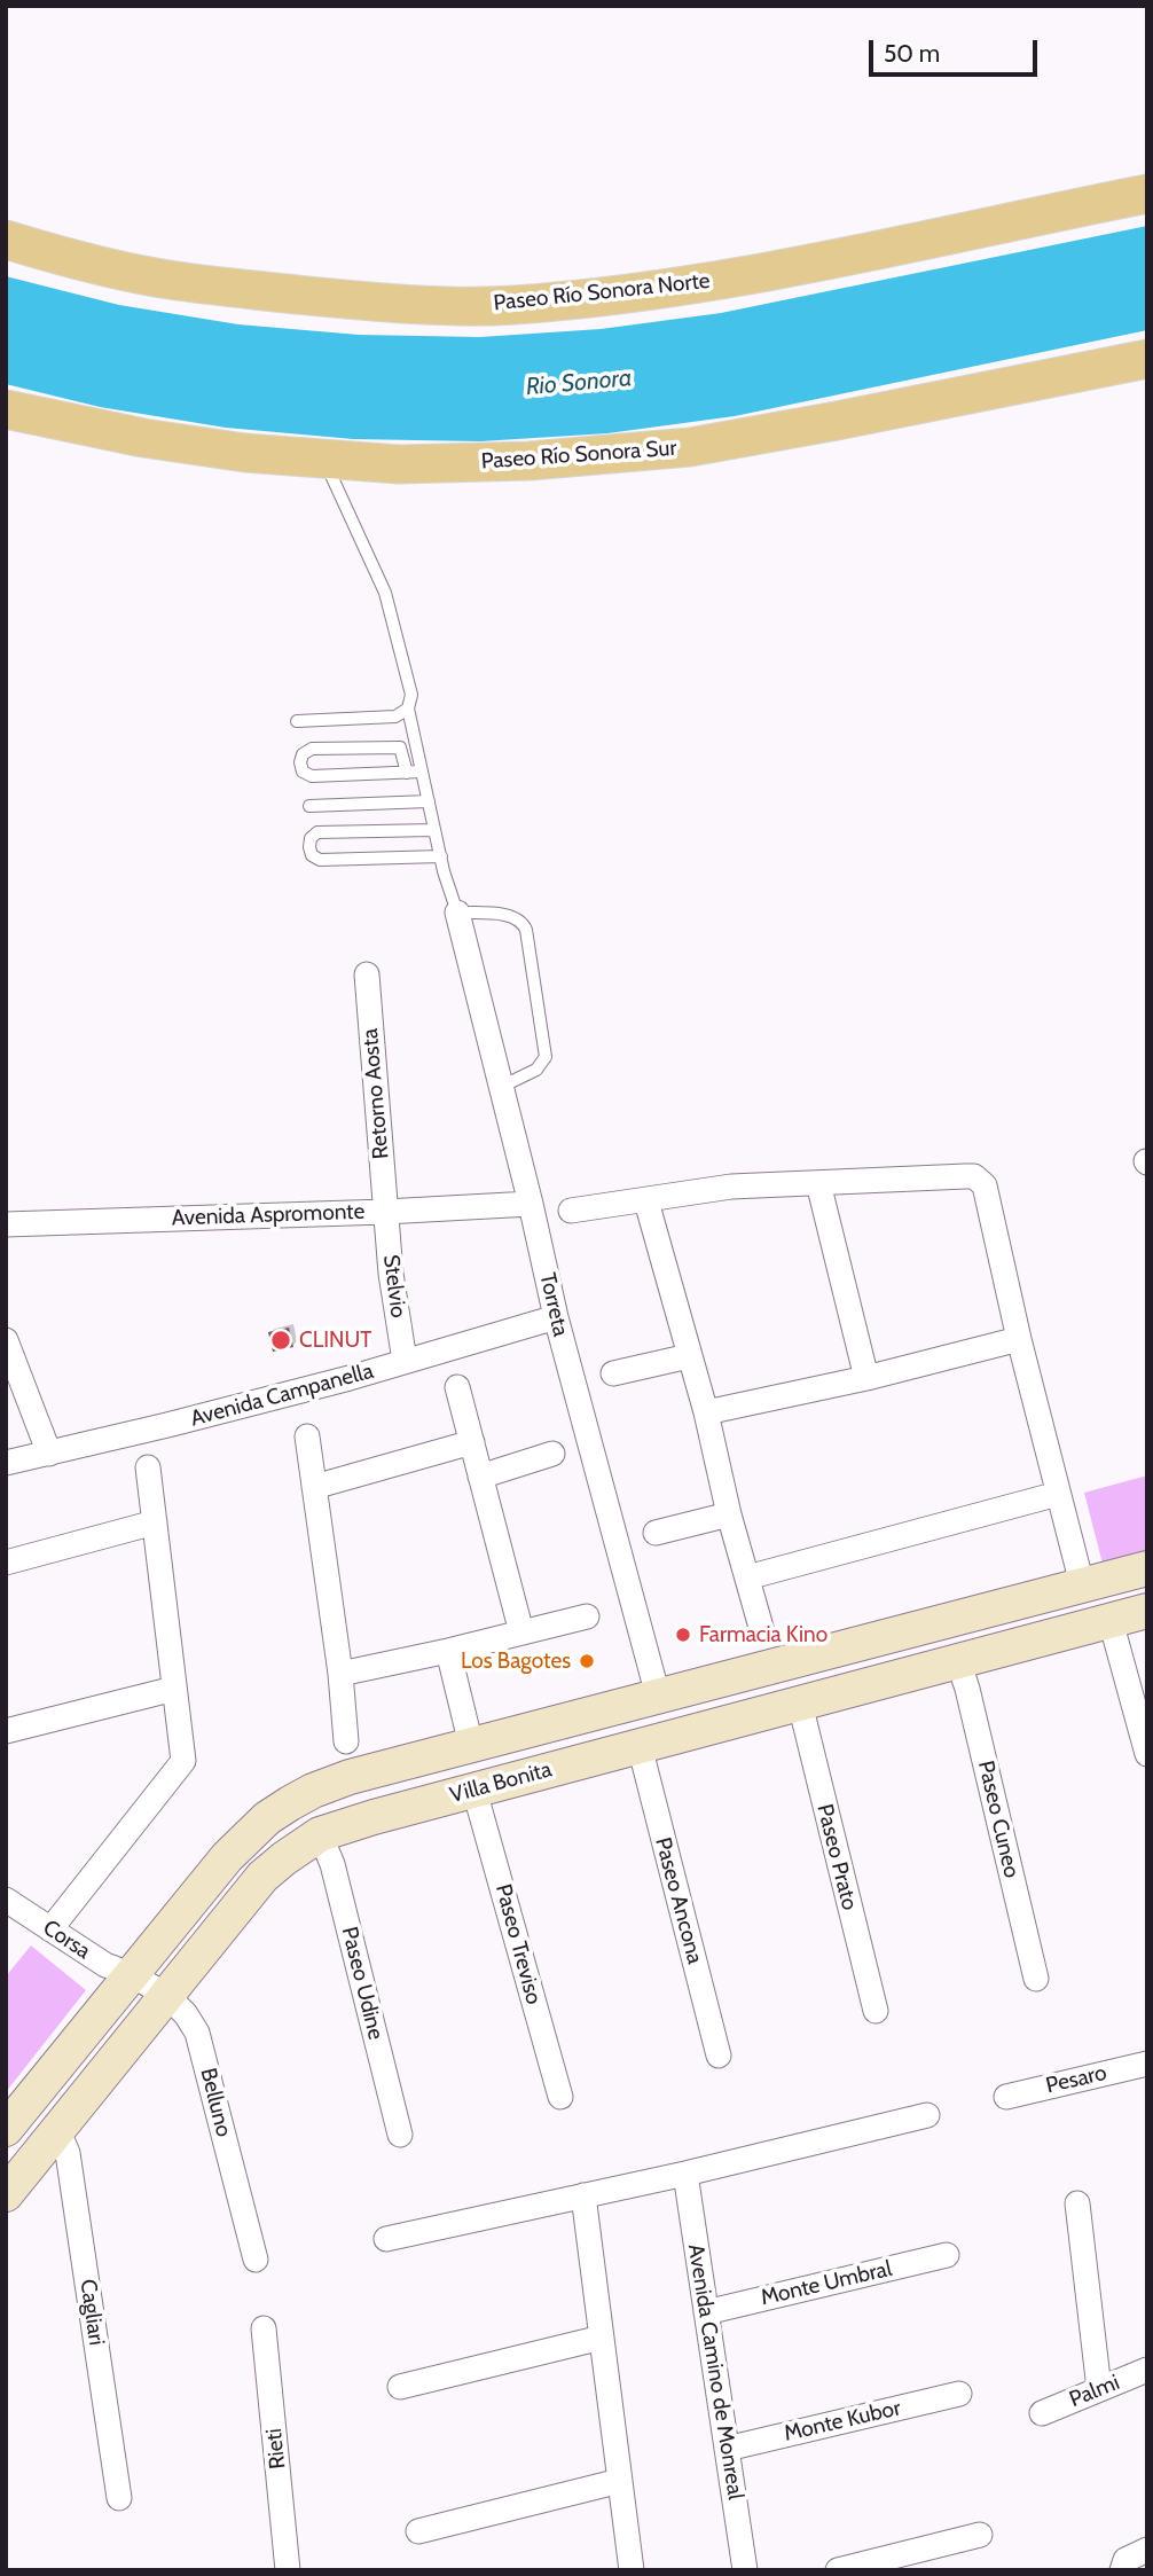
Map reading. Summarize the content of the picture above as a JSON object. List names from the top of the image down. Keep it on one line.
{"streets":{"main road":["Paseo Río Sonora Norte","Paseo Río Sonora Sur"],"street":["Retorno Aosta","Avenida Aspromonte","Stelvio","Torreta","Avenida Campanella","Villa Bonita","Paseo Cuneo","Paseo Prato","Paseo Ancona","Corsa","Paseo Treviso","Paseo Udine","Pesaro","Belluno","Monte Umbral","Cagliari","Avenida Camino de Monreal","Palmi","Monte Kubor","Rieti"]},"crossings":[["Retorno Aosta","Avenida Aspromonte"],["Retorno Aosta","Stelvio"],["Avenida Aspromonte","Stelvio"],["Avenida Aspromonte","Torreta"],["Stelvio","Avenida Campanella"],["Torreta","Avenida Campanella"],["Torreta","Villa Bonita"],["Villa Bonita","Paseo Cuneo"],["Villa Bonita","Paseo Prato"],["Villa Bonita","Paseo Ancona"],["Villa Bonita","Corsa"],["Villa Bonita","Paseo Treviso"],["Villa Bonita","Paseo Udine"],["Villa Bonita","Belluno"],["Villa Bonita","Cagliari"],["Corsa","Belluno"],["Monte Umbral","Avenida Camino de Monreal"],["Avenida Camino de Monreal","Monte Kubor"]],"water":["Rio Sonora"],"places":["CLINUT","Farmacia Kino","Los Bagotes"],"scale_bar":"50 m"}
